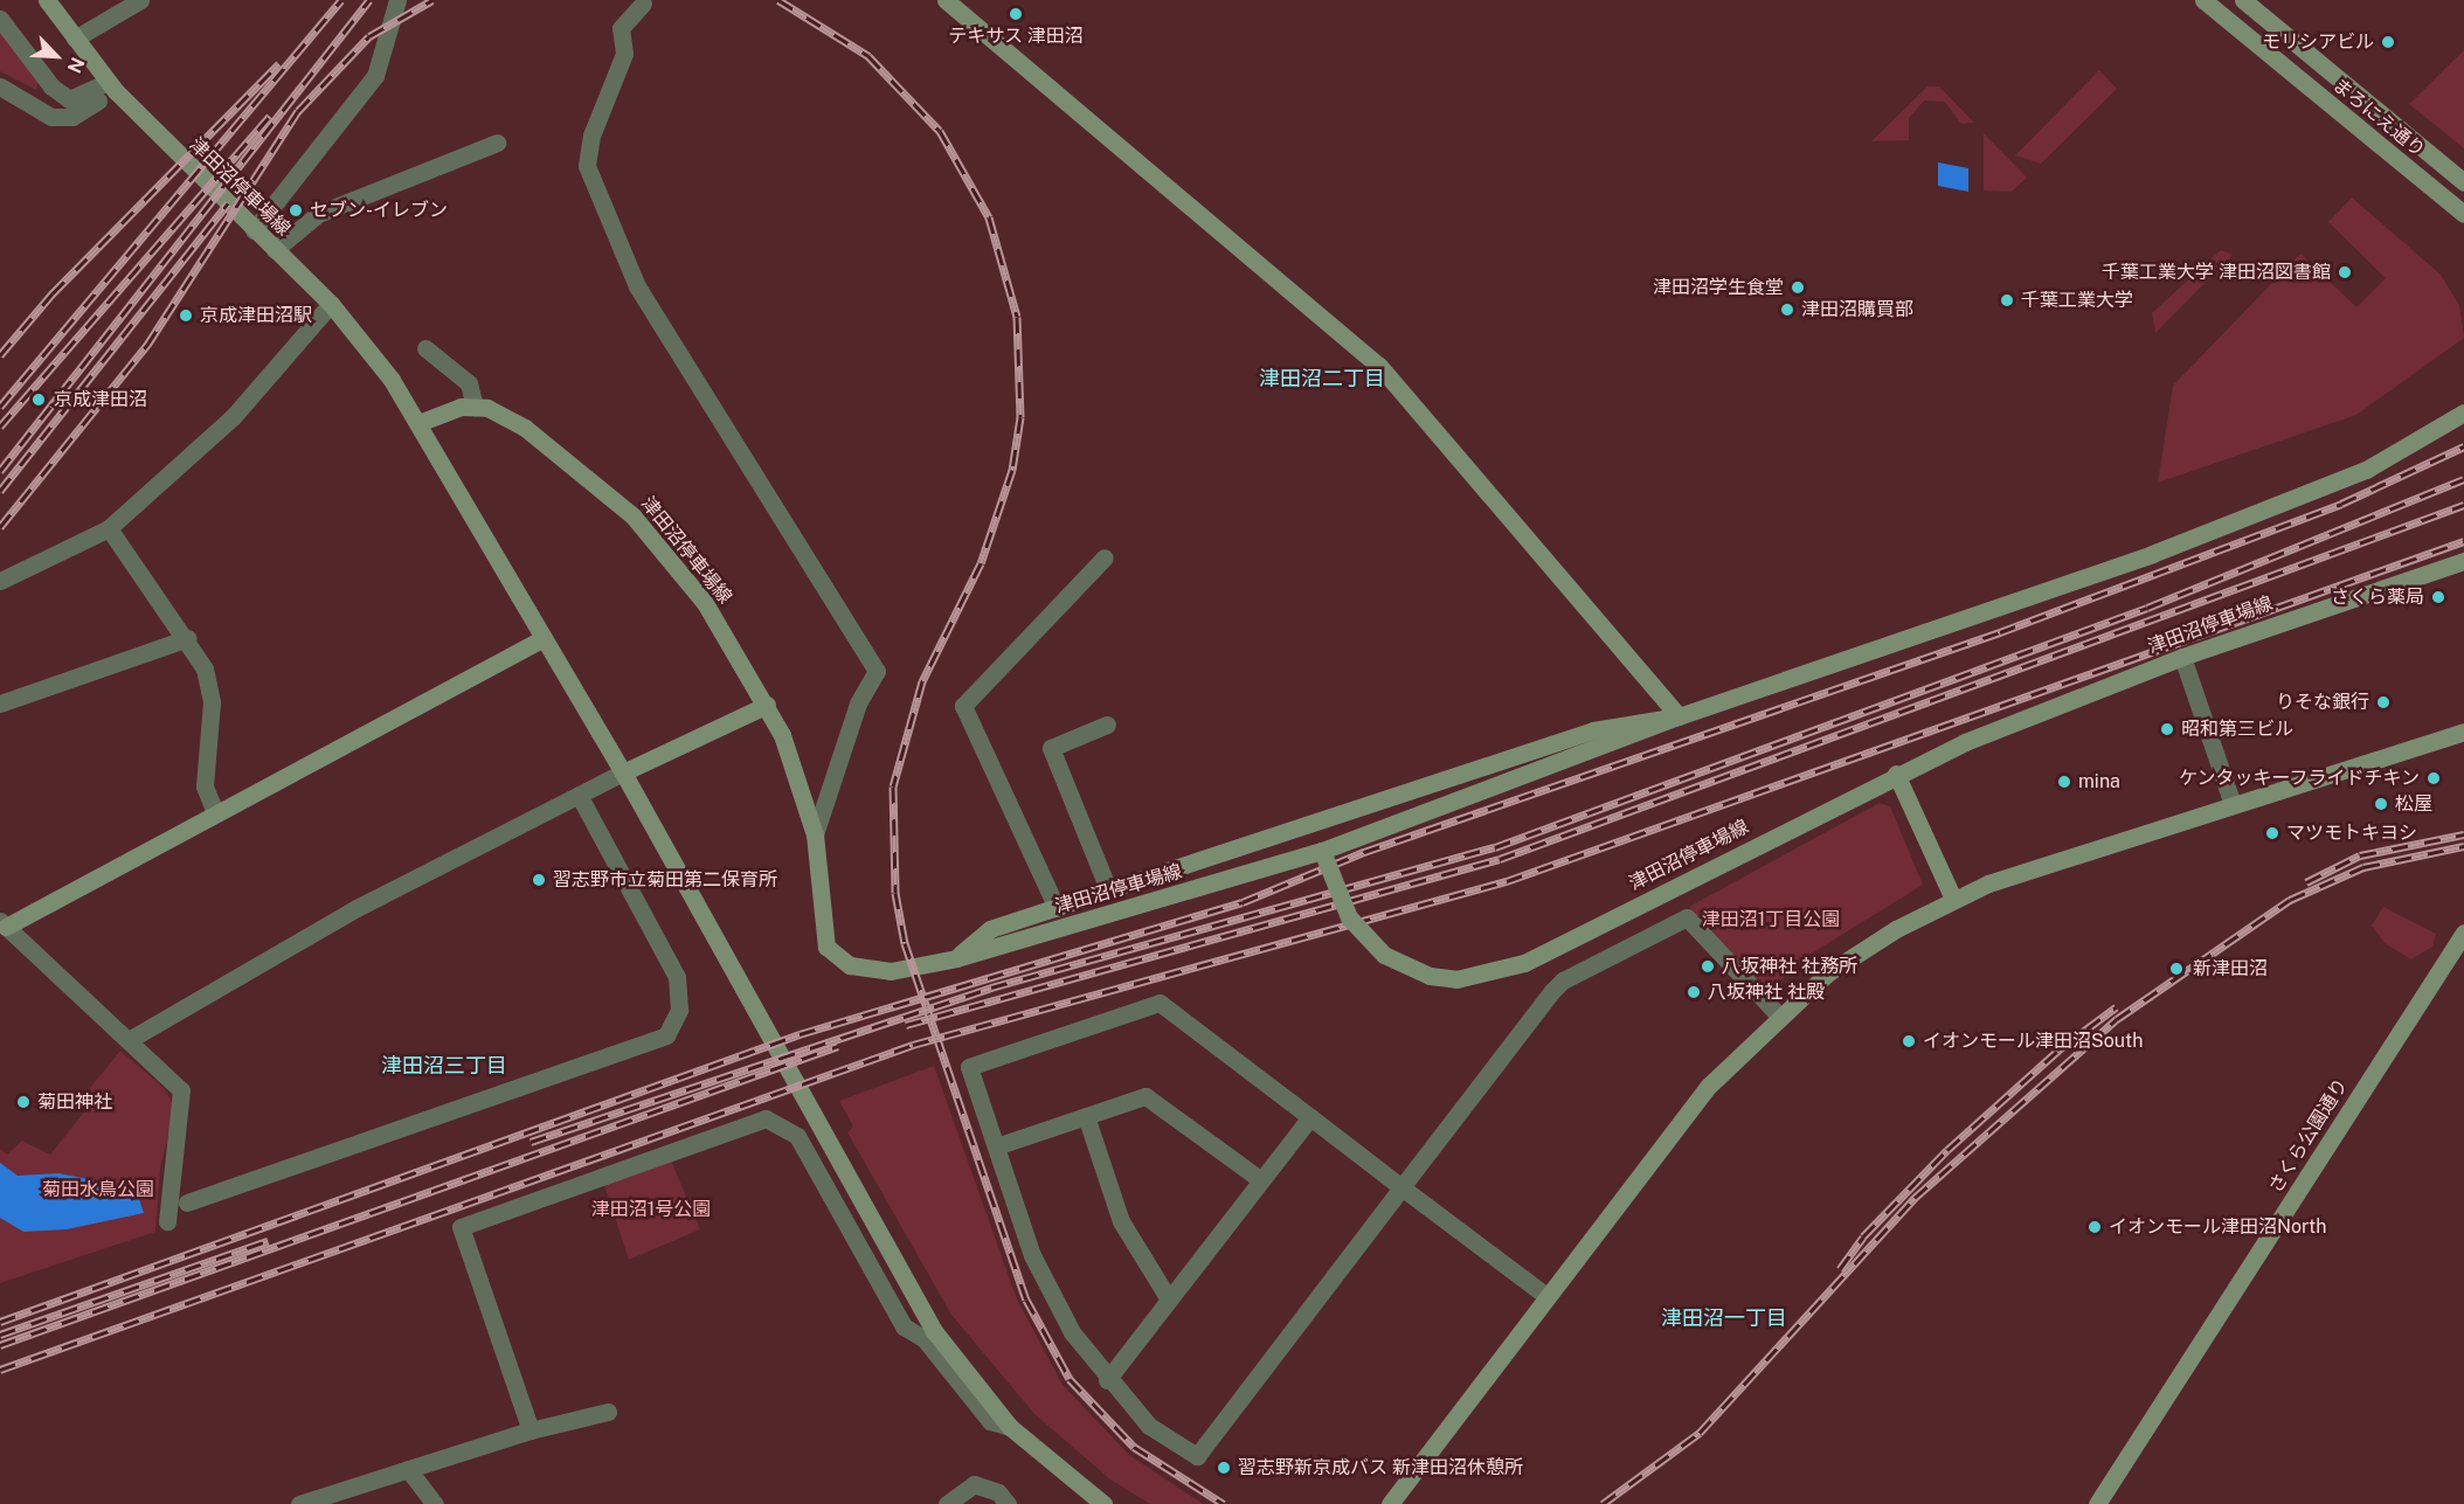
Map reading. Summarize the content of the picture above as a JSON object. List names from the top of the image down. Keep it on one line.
{"streets":{"street":["まろにえ通り","津田沼停車場線","さくら公園通り"]},"districts":["津田沼二丁目","津田沼三丁目","津田沼一丁目"],"parks":["津田沼1丁目公園","菊田水鳥公園","津田沼1号公園"],"places":["テキサス 津田沼","モリシアビル","セブン-イレブン","千葉工業大学 津田沼図書館","津田沼学生食堂","千葉工業大学","津田沼購買部","京成津田沼駅","京成津田沼","さくら薬局","りそな銀行","昭和第三ビル","ケンタッキーフライドチキン","mina","松屋","マツモトキヨシ","習志野市立菊田第二保育所","八坂神社 社務所","新津田沼","八坂神社 社殿","イオンモール津田沼South","菊田神社","イオンモール津田沼North","習志野新京成バス 新津田沼休憩所"],"north":"bottom right"}
